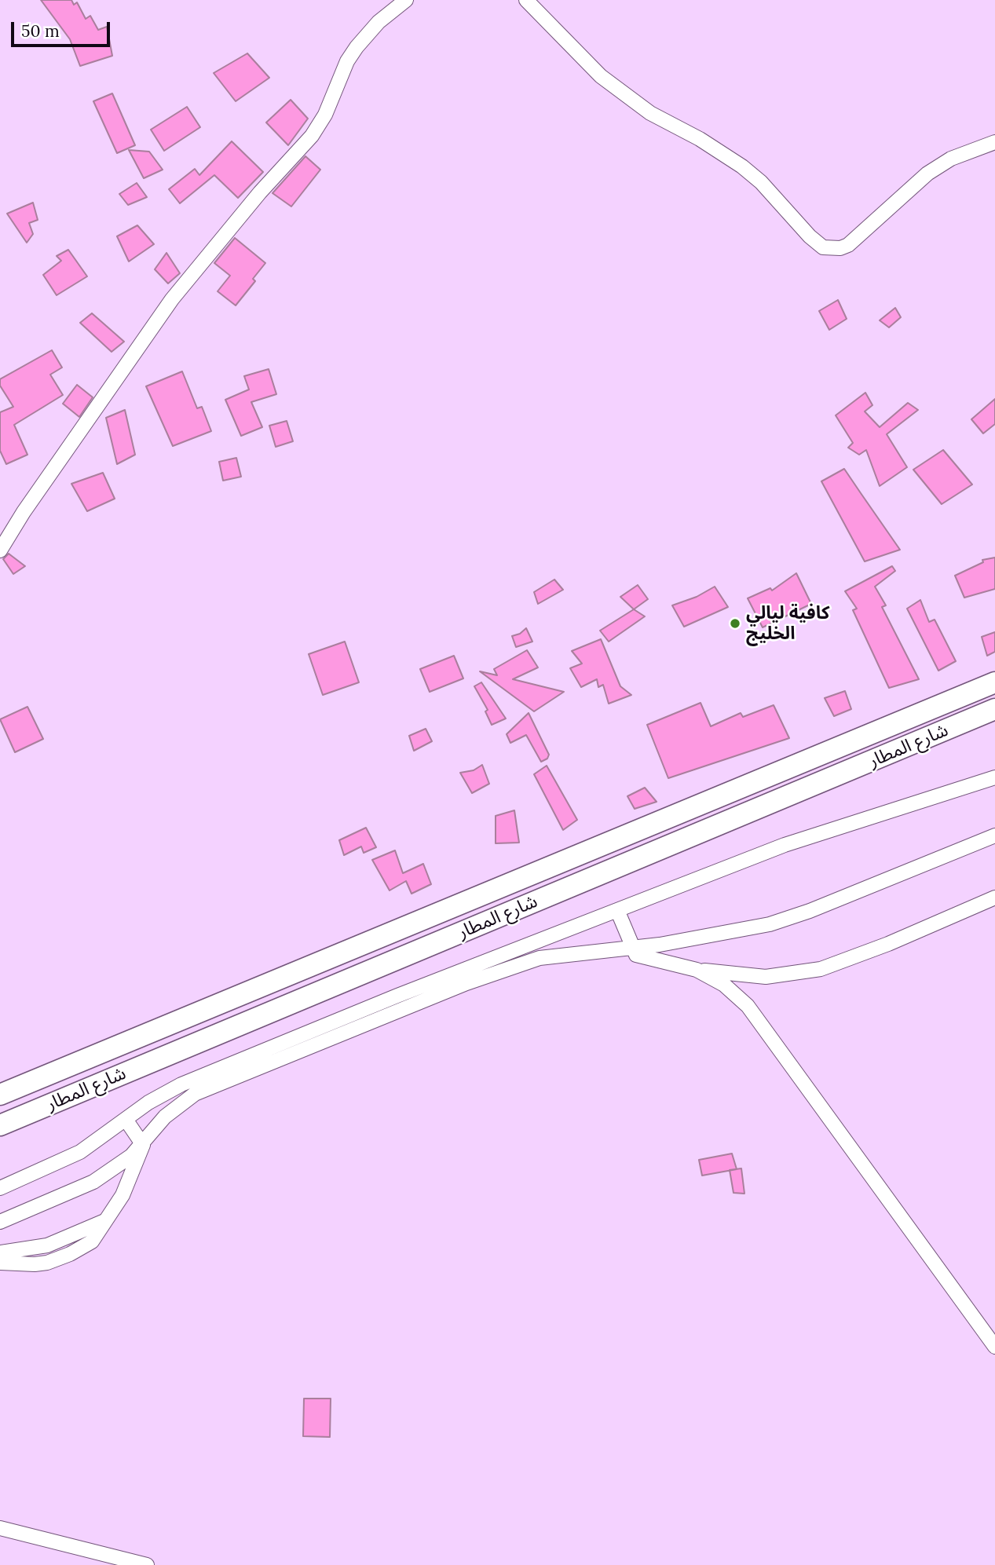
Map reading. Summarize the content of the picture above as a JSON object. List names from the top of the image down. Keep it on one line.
{"streets":{"main road":["شارع المطار"]},"places":["كافية ليالي الخليج"],"scale_bar":"50 m"}
